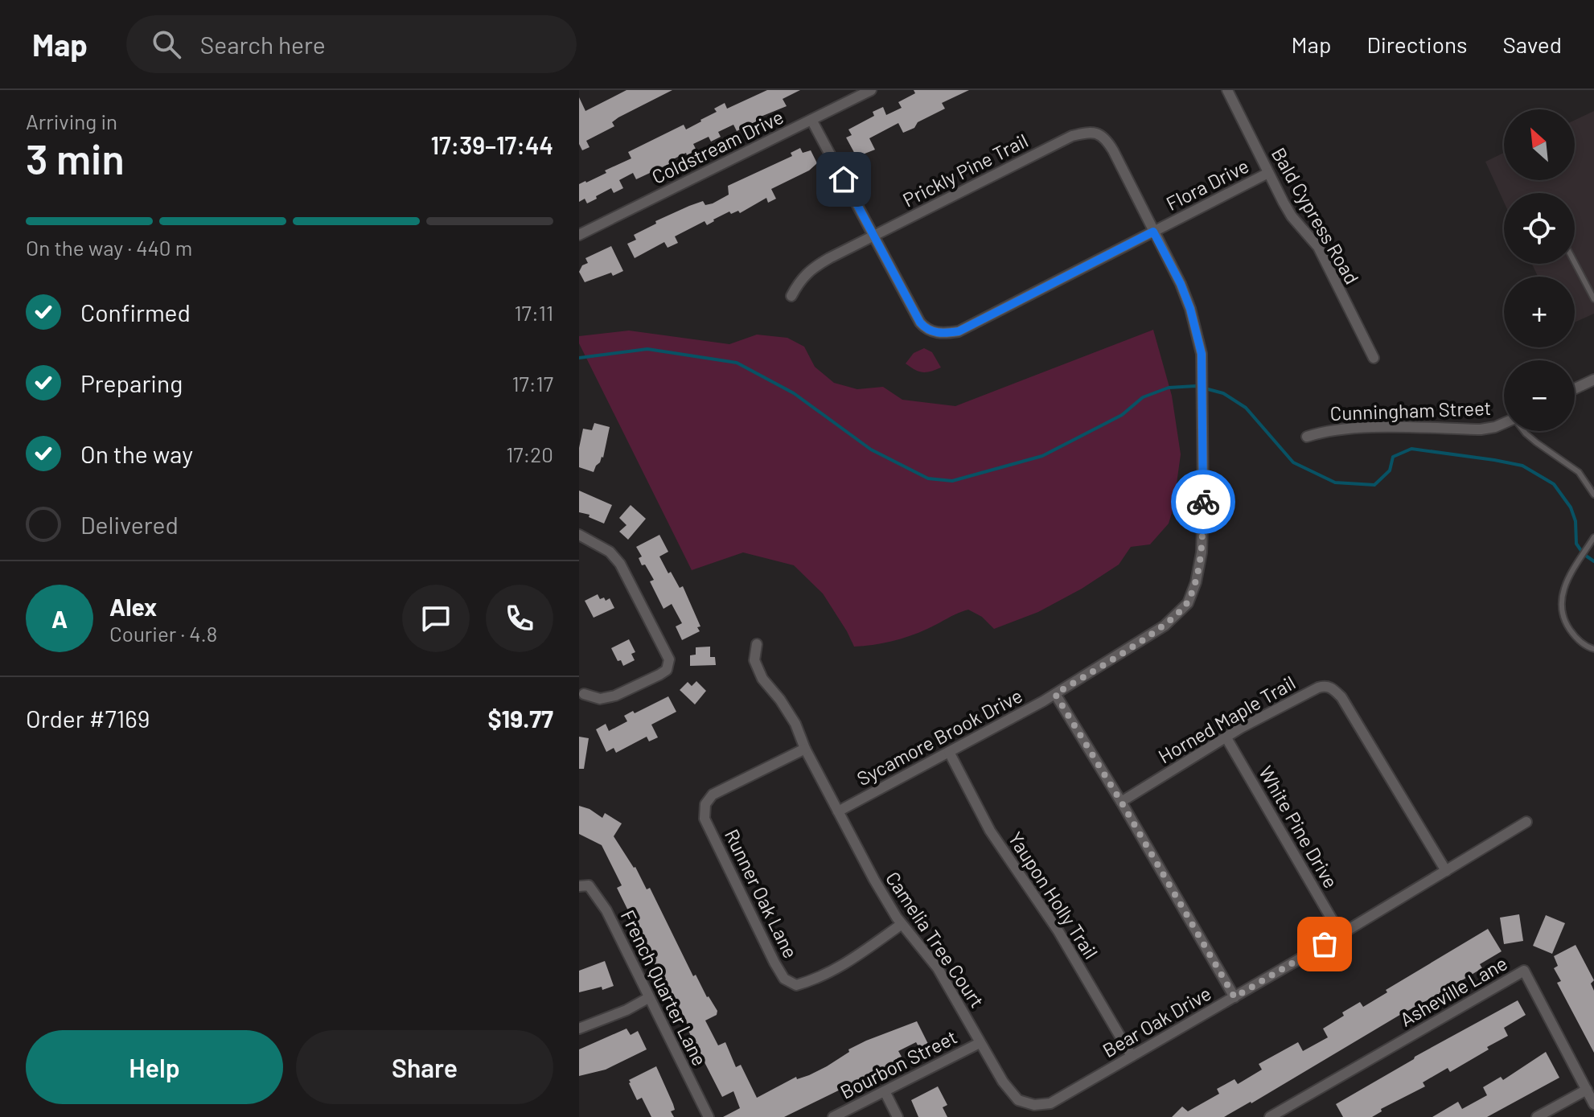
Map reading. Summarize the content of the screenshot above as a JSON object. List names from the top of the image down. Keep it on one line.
{"streets":{"street":["Coldstream Drive","Prickly Pine Trail","Flora Drive","Bald Cypress Road","Cunningham Street","Horned Maple Trail","Sycamore Brook Drive","White Pine Drive","Runner Oak Lane","Yaupon Holly Trail","Camelia Tree Court","French Quarter Lane","Asheville Lane","Bear Oak Drive","Bourbon Street"]},"crossings":[["Coldstream Drive","Flora Drive"],["Prickly Pine Trail","Flora Drive"],["Prickly Pine Trail","Sycamore Brook Drive"],["Flora Drive","Bald Cypress Road"],["Flora Drive","Sycamore Brook Drive"],["Horned Maple Trail","White Pine Drive"],["Horned Maple Trail","Bear Oak Drive"],["Sycamore Brook Drive","Yaupon Holly Trail"],["Sycamore Brook Drive","Camelia Tree Court"],["White Pine Drive","Bear Oak Drive"],["Runner Oak Lane","Camelia Tree Court"],["Yaupon Holly Trail","Bear Oak Drive"],["Camelia Tree Court","Bear Oak Drive"],["Camelia Tree Court","Bourbon Street"]],"north":"top left","page":{"header":"Map","search":"Search here","nav":["Map","Directions","Saved"],"heading":["3 min","Arriving in","17:39–17:44"],"panel":["Alex","Courier · 4.8","Order #7169","$19.77"],"map_buttons":["+","−"],"bar":"On the way · 440 m","list":[["Confirmed","17:11"],["Preparing","17:17"],["On the way","17:20"],"Delivered"],"round":"A","buttons":["Help","Share"]}}
